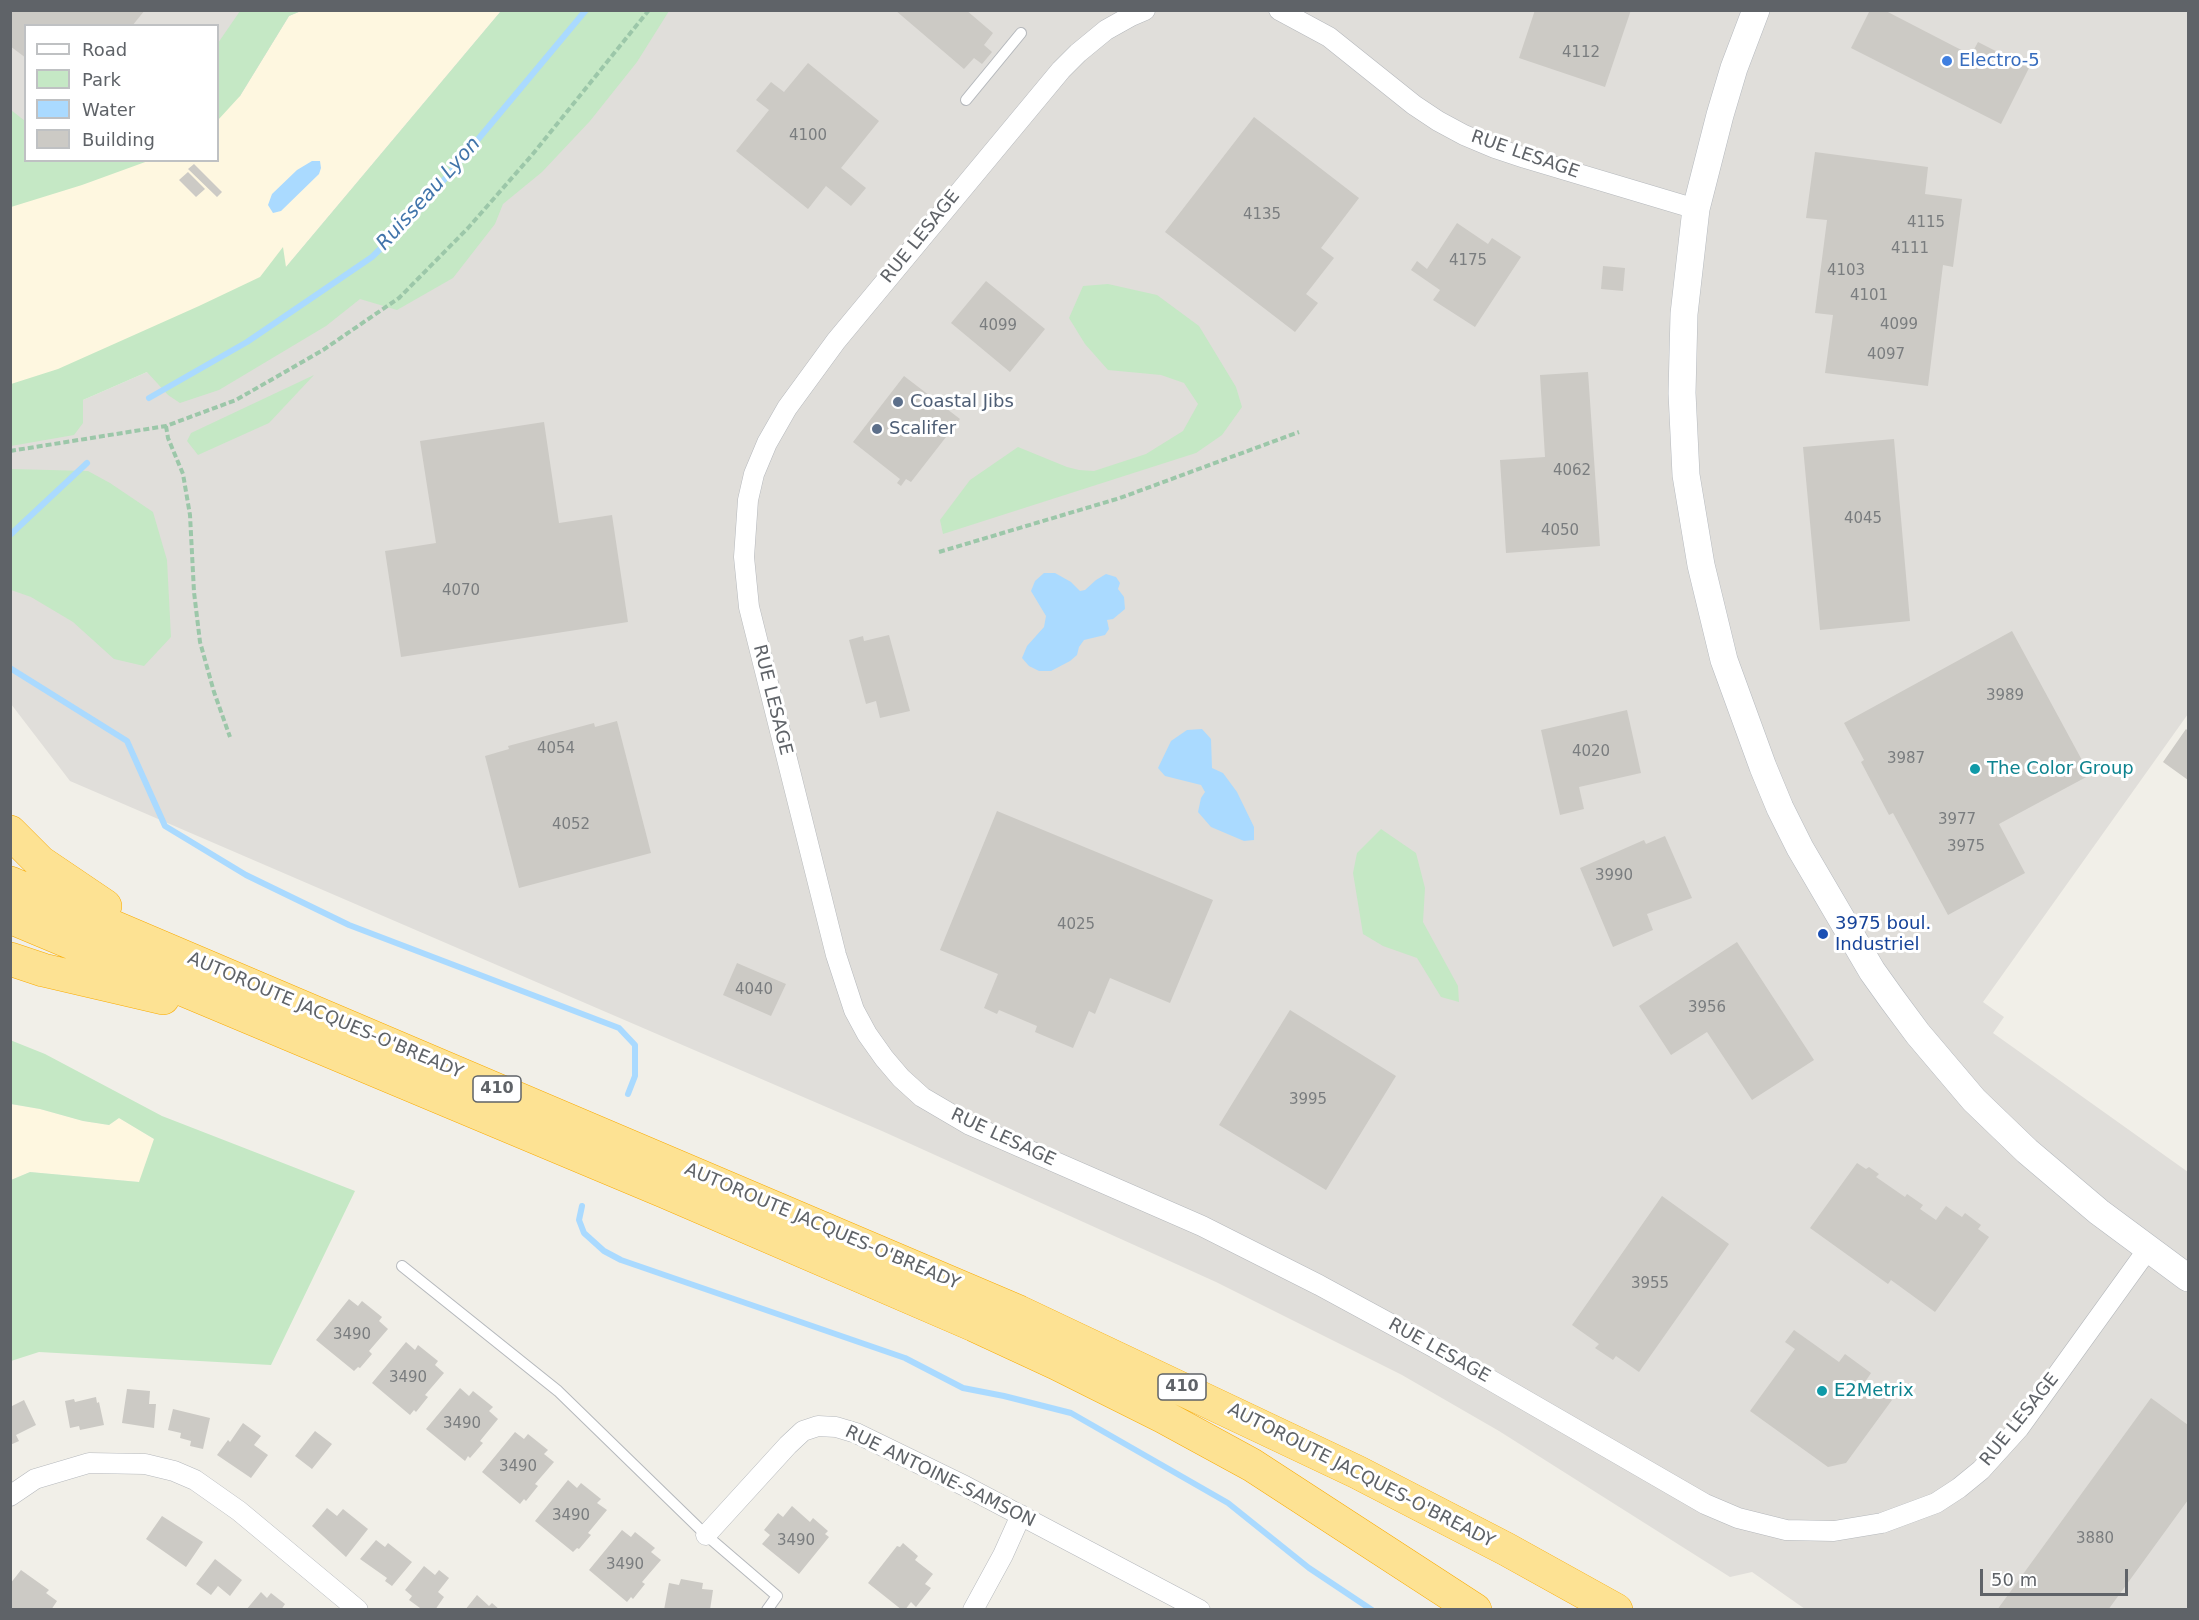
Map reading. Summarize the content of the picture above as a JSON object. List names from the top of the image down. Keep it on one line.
{"streets":{"highway":["AUTOROUTE JACQUES-O'BREADY","410"],"street":["RUE LESAGE","RUE ANTOINE-SAMSON"]},"water":["Ruisseau Lyon"],"places":["Electro-5","Coastal Jibs","Scalifer","The Color Group","3975 boul. Industriel","E2Metrix"],"house_numbers":["4112","4100","4135","4115","4111","4175","4103","4101","4099","4099","4097","4062","4045","4050","4070","3989","4054","4020","3987","3977","4052","3975","3990","4025","4040","3956","3995","3955","3490","3490","3490","3490","3490","3880","3490","3490"],"legend":["Road","Park","Water","Building"],"scale_bar":"50 m"}
